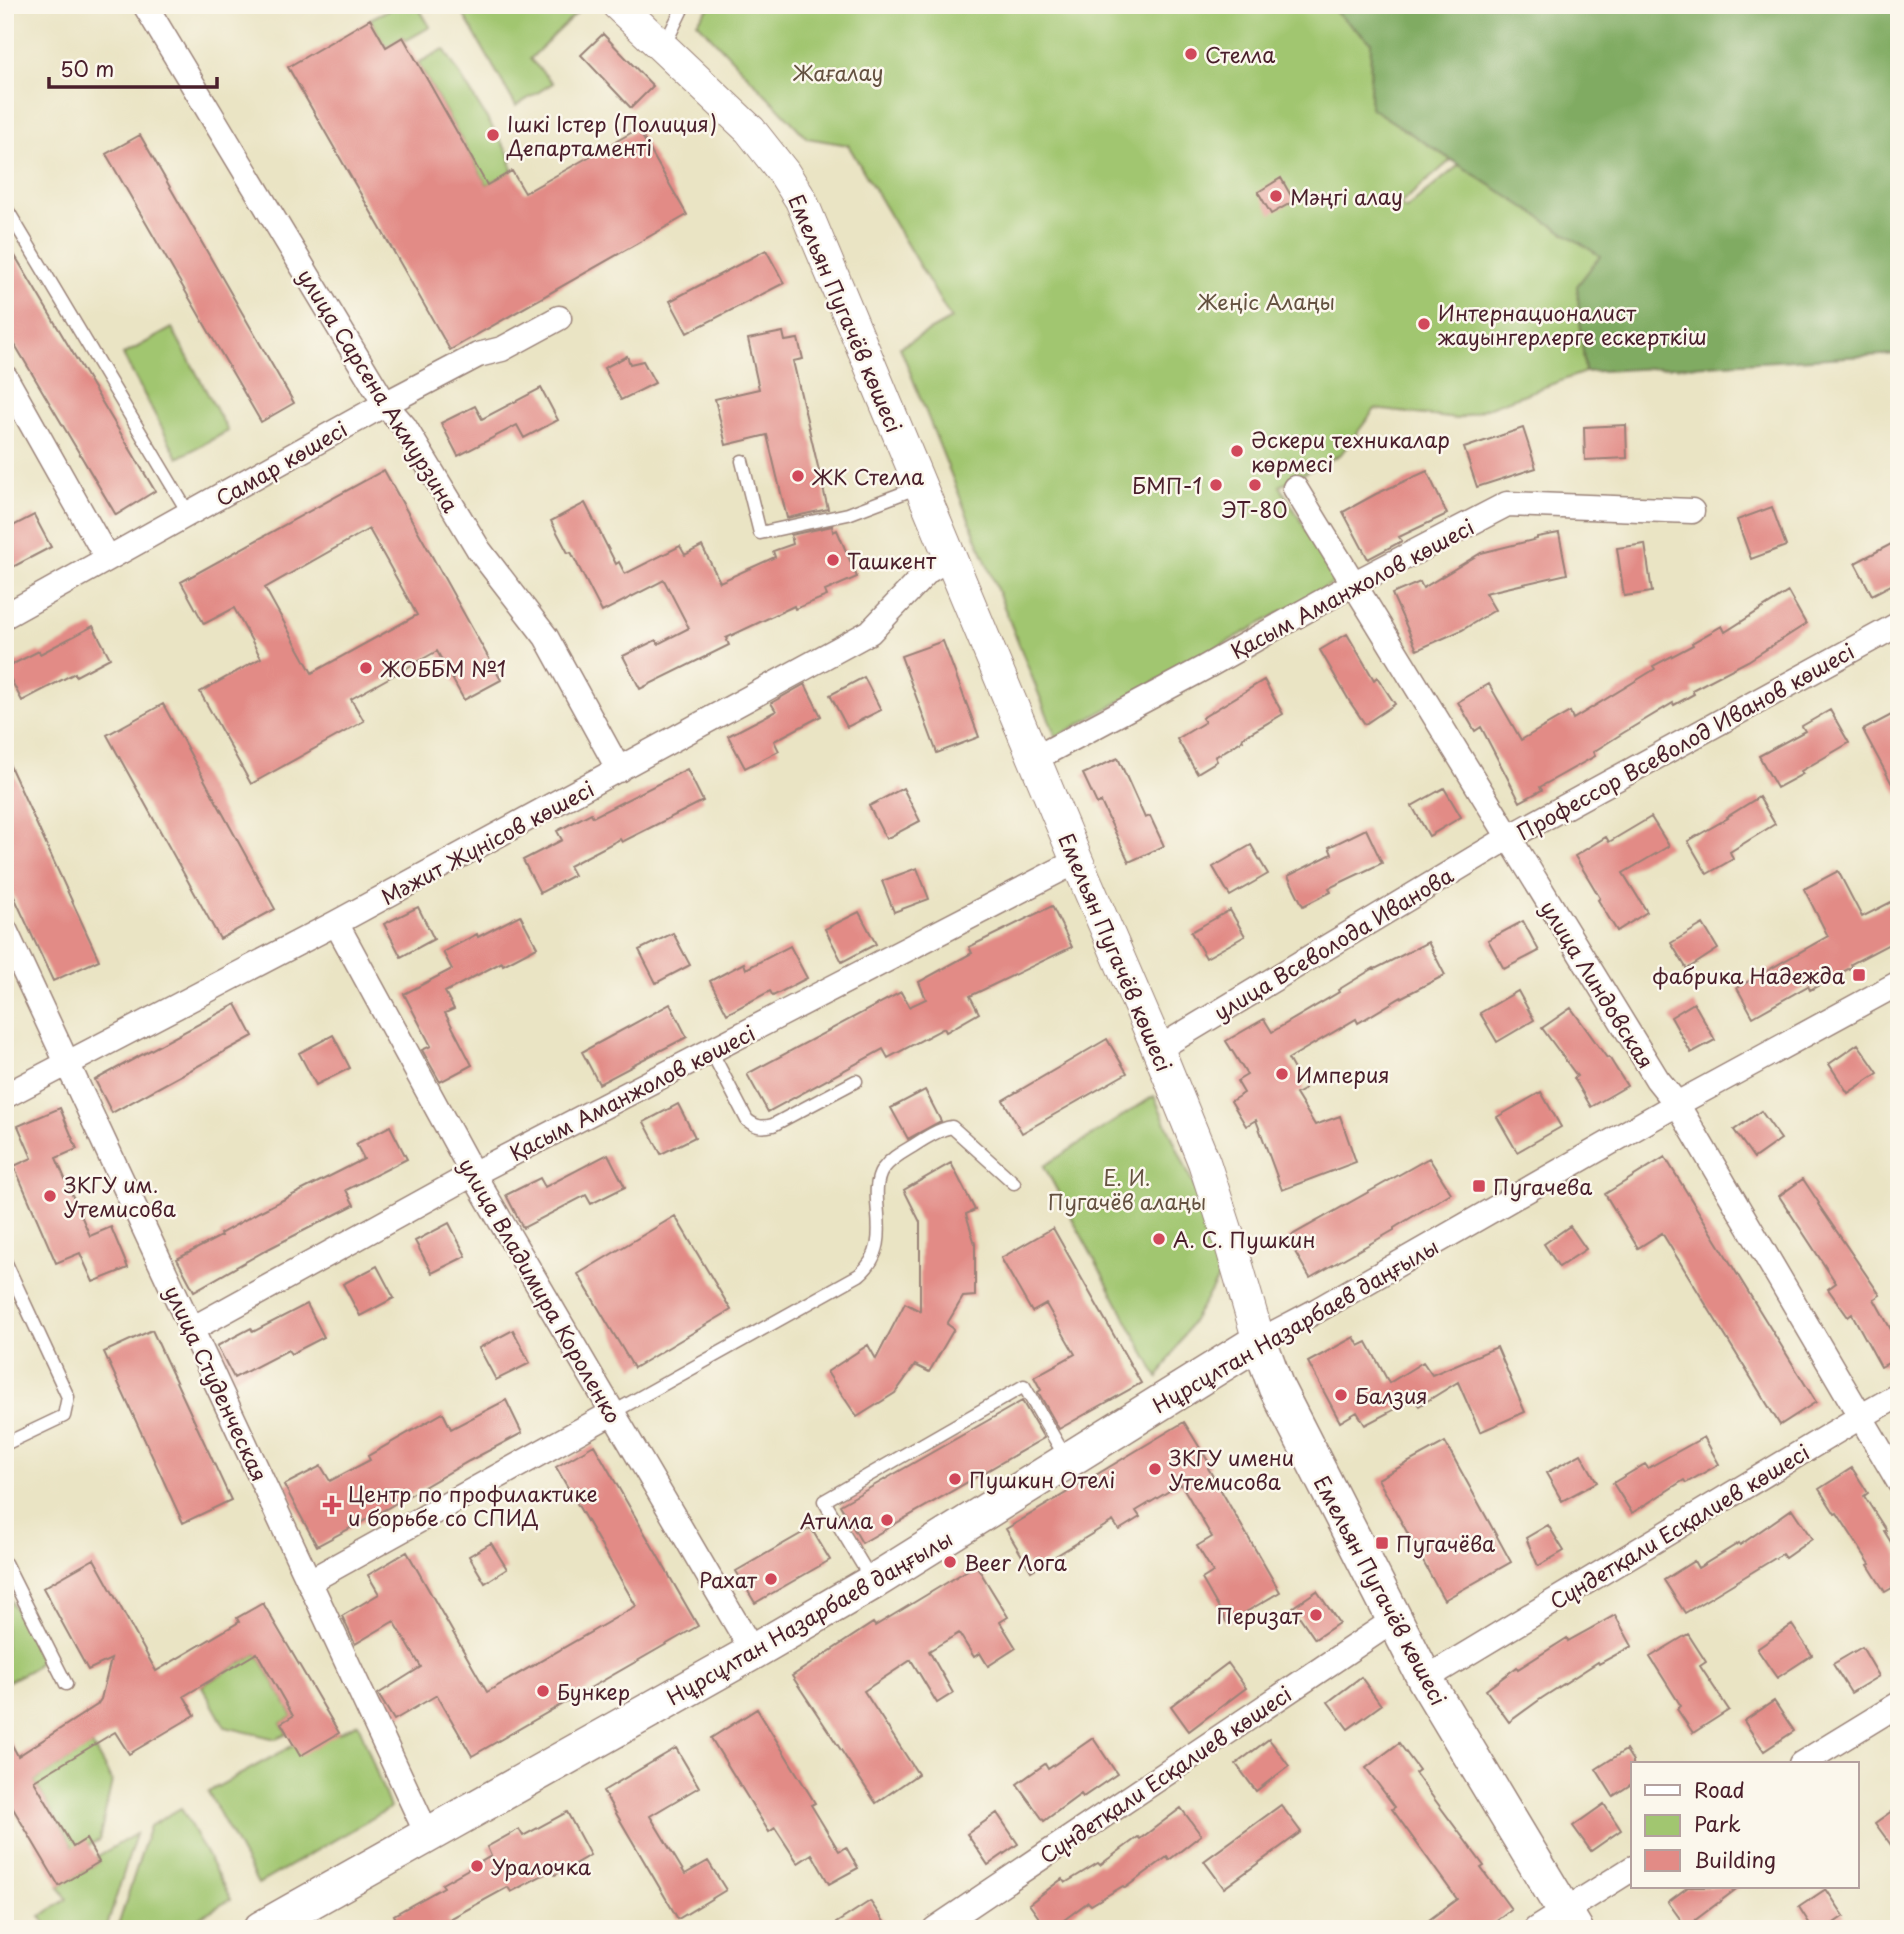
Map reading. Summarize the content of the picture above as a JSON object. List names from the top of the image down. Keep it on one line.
{"streets":{"main road":["Емельян Пугачёв көшесі","Нұрсұлтан Назарбаев даңғылы"],"street":["улица Сарсена Акмурзина","Самар көшесі","Қасым Аманжолов көшесі","Профессор Всеволод Иванов көшесі","Мәжит Жүнісов көшесі","улица Всеволода Иванова","улица Линдовская","улица Владимира Короленко","улица Студенческая","Сүндетқали Есқалиев көшесі"]},"crossings":[["Емельян Пугачёв көшесі","Қасым Аманжолов көшесі"],["Емельян Пугачёв көшесі","Мәжит Жүнісов көшесі"],["Емельян Пугачёв көшесі","улица Всеволода Иванова"],["Емельян Пугачёв көшесі","Нұрсұлтан Назарбаев даңғылы"],["Емельян Пугачёв көшесі","Сүндетқали Есқалиев көшесі"],["улица Сарсена Акмурзина","Самар көшесі"],["улица Сарсена Акмурзина","Мәжит Жүнісов көшесі"],["Қасым Аманжолов көшесі","улица Линдовская"],["Қасым Аманжолов көшесі","улица Владимира Короленко"],["Қасым Аманжолов көшесі","улица Студенческая"],["Профессор Всеволод Иванов көшесі","улица Всеволода Иванова"],["Профессор Всеволод Иванов көшесі","улица Линдовская"],["Мәжит Жүнісов көшесі","улица Владимира Короленко"],["Мәжит Жүнісов көшесі","улица Студенческая"],["улица Всеволода Иванова","улица Линдовская"],["улица Линдовская","Нұрсұлтан Назарбаев даңғылы"],["улица Линдовская","Сүндетқали Есқалиев көшесі"],["улица Владимира Короленко","Нұрсұлтан Назарбаев даңғылы"],["Нұрсұлтан Назарбаев даңғылы","улица Студенческая"]],"parks":["Жағалау","Жеңіс Алаңы","Е. И. Пугачёв алаңы"],"places":{"other":["Стелла","Ішкі Істер (Полиция) Департаменті","Мәңгі алау","Интернационалист жауынгерлерге ескерткіш","Әскери техникалар көрмесі","ЖК Стелла","БМП-1","ЭТ-80","Ташкент","ЖОББМ №1","Империя","ЗКГУ им. Утемисова","А. С. Пушкин","Балзия","ЗКГУ имени Утемисова","Пушкин Отелі","Атилла","Beer Лога","Рахат","Перизат","Бункер","Уралочка"],"transit":["фабрика Надежда","Пугачева","Пугачёва"],"health":["Центр по профилактике и борьбе со СПИД"]},"legend":["Road","Park","Building"],"scale_bar":"50 m"}
